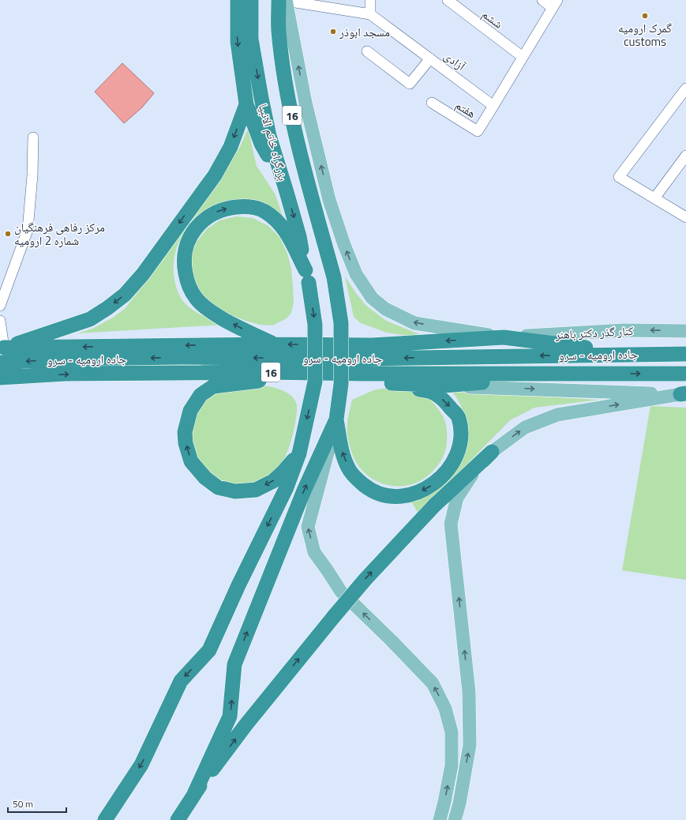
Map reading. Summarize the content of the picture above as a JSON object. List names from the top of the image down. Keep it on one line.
{"streets":{"highway":["16","بزرگراه خاتم الانبیا","جاده ارومیه - سرو"],"main road":["کنار گذر دکتر باهنر"],"street":["ششم","آزادی","هفتم"]},"crossings":[["آزادی","هفتم"],["آزادی","کنار گذر دکتر باهنر"]],"one_way":["کنار گذر دکتر باهنر"],"places":["گمرک ارومیه customs","مسجد ابوذر","مرکز رفاهی فرهنگیان شماره 2 ارومیه"],"scale_bar":"50 m"}
